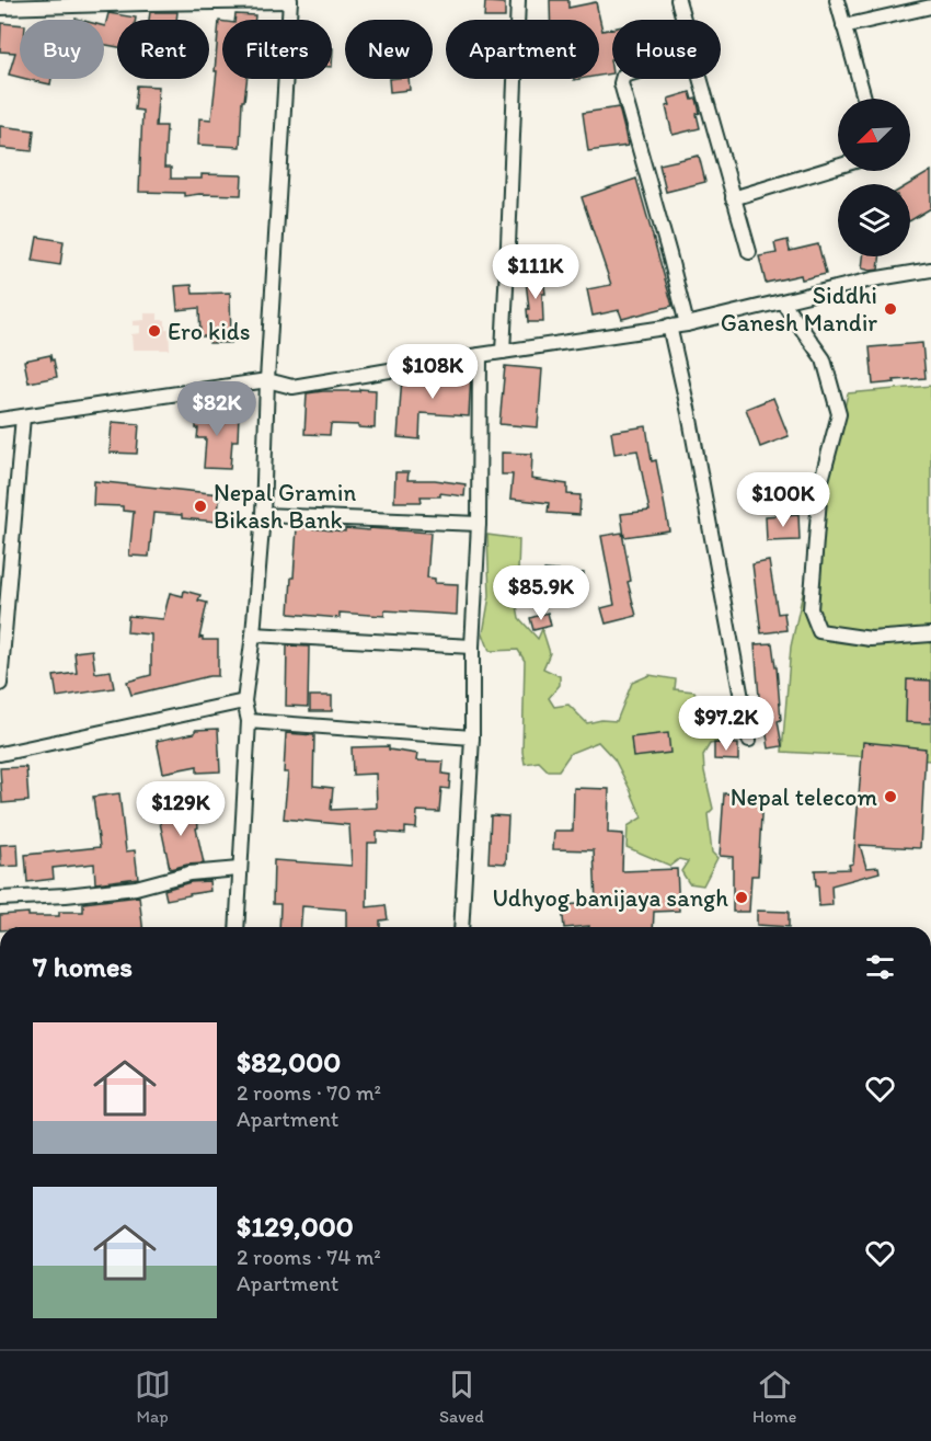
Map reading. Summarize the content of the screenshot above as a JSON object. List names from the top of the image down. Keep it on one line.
{"places":["Siddhi Ganesh Mandir","Ero kids","Nepal Gramin Bikash Bank","Nepal telecom","Udhyog banijaya sangh"],"north":"bottom left","page":{"chip":["Buy","Rent","Filters","New","Apartment","House"],"price":["$111K","$108K","$82K","$100K","$85.9K","$97.2K","$129K"],"heading":"7 homes","list":[{"name":"$82,000","note":"2 rooms · 70 m² · Apartment"},{"name":"$129,000","note":"2 rooms · 74 m² · Apartment"}],"tabs":["Map","Saved","Home"]}}
